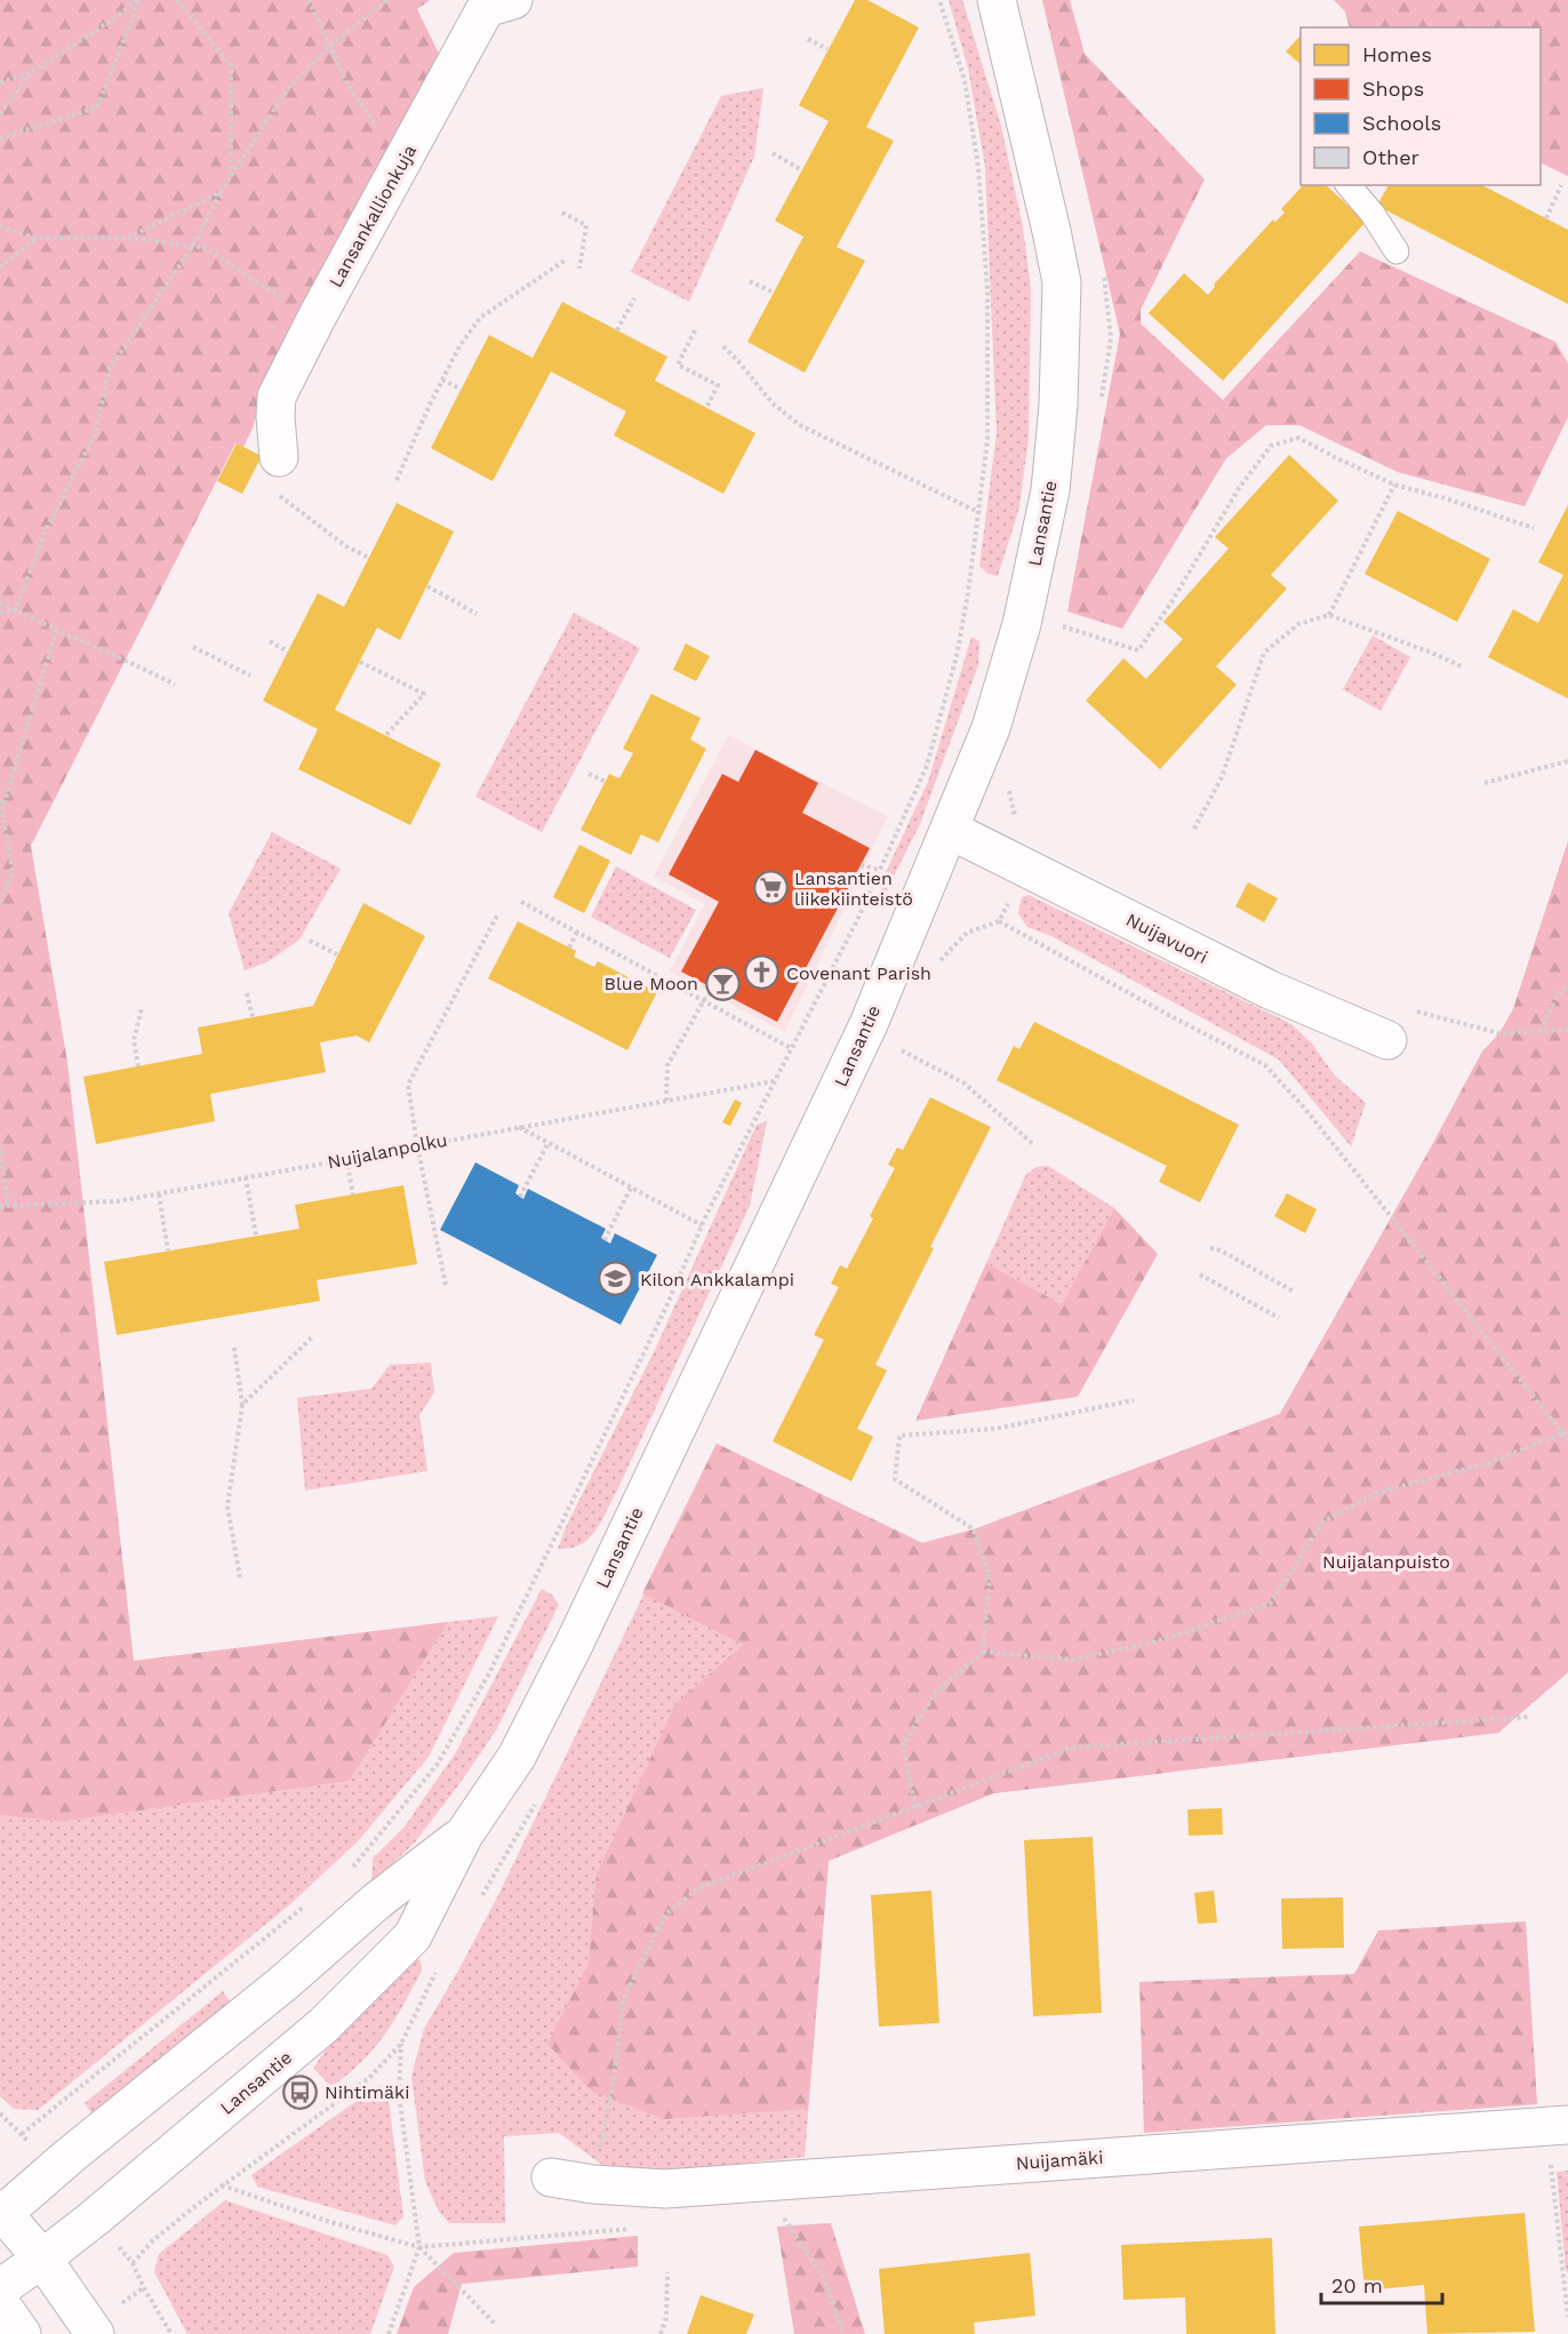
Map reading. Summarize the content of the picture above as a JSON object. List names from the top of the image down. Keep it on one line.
{"streets":{"street":["Lansankallionkuja","Lansantie","Nuijavuori","Nuijamäki"],"path":["Nuijalanpolku"]},"crossings":[["Lansantie","Nuijavuori"]],"parks":["Nuijalanpuisto"],"places":{"supermarket":["Lansantien liikekiinteistö"],"church":["Covenant Parish"],"bar":["Blue Moon"],"school or university":["Kilon Ankkalampi"],"bus stop":["Nihtimäki"]},"legend":["Homes","Shops","Schools","Other"],"scale_bar":"20 m"}
